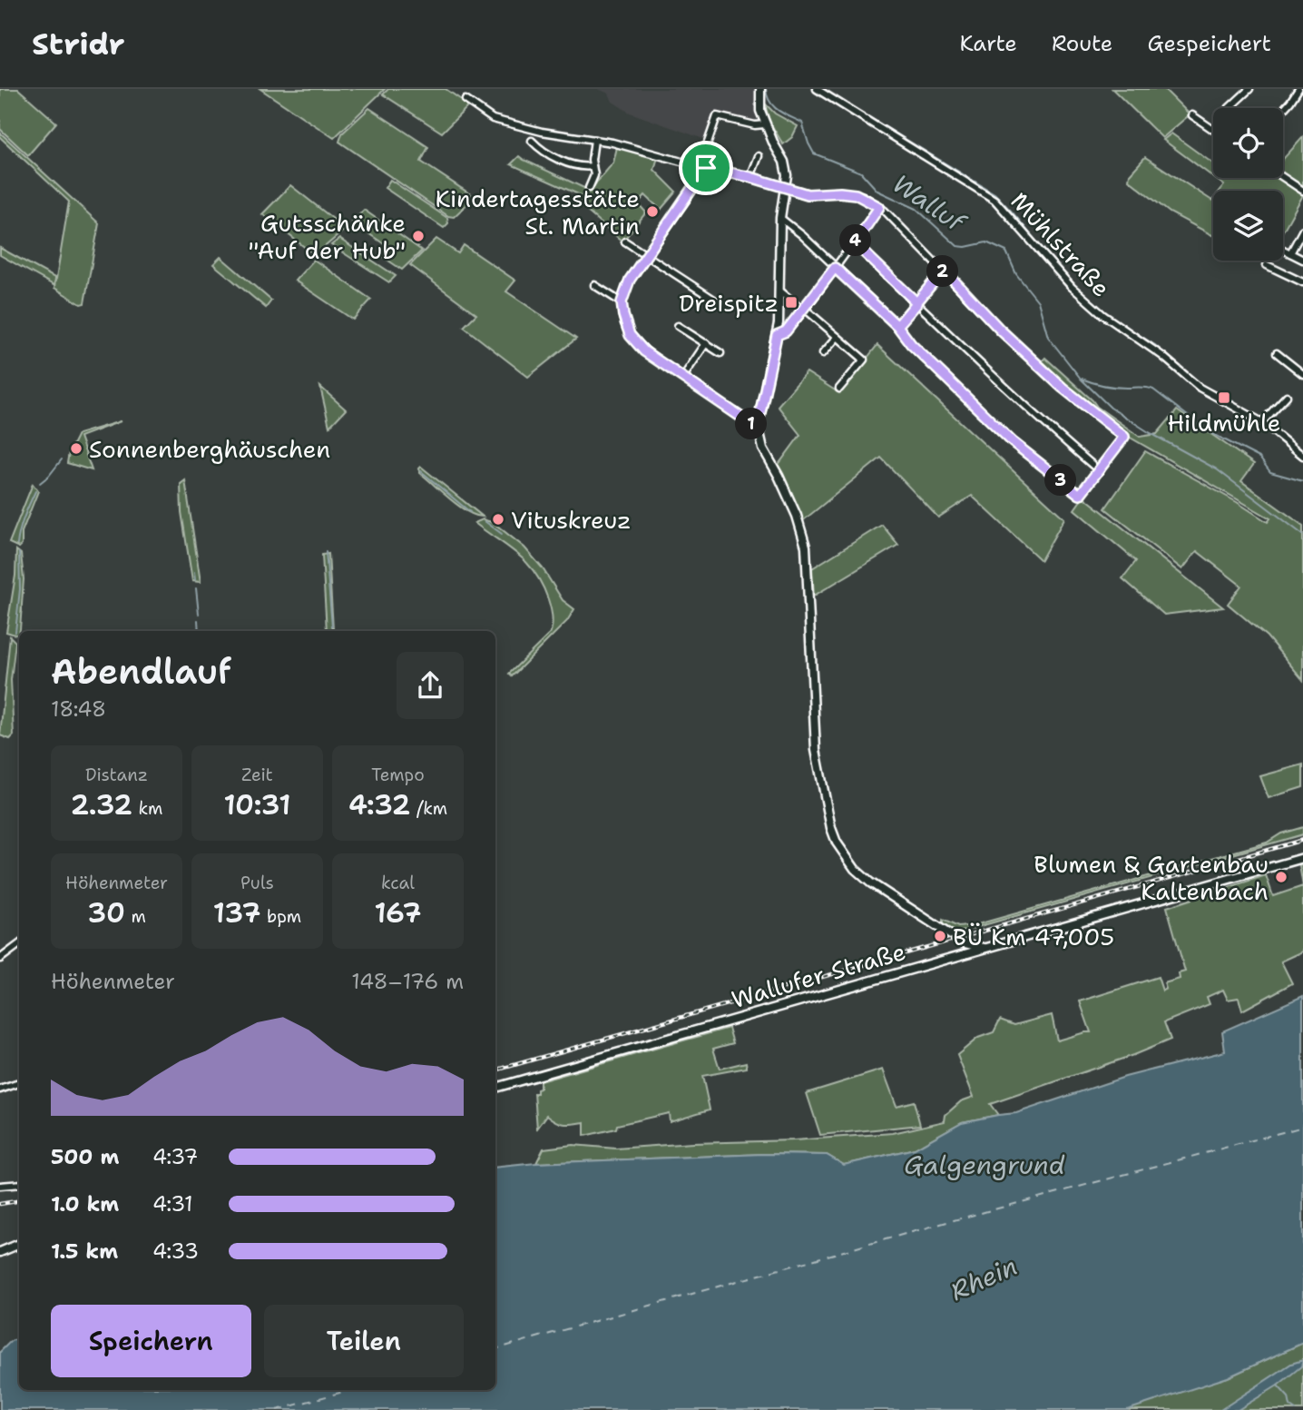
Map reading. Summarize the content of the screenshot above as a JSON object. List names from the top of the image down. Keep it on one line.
{"streets":{"street":["Mühlstraße","Wallufer Straße"]},"water":["Walluf","Galgengrund","Rhein"],"places":{"other":["Kindertagesstätte St. Martin","Gutsschänke \"Auf der Hub\"","Sonnenberghäuschen","Vituskreuz","Blumen & Gartenbau Kaltenbach","BÜ Km 47,005"],"transit":["Dreispitz","Hildmühle"]},"page":{"header":"Stridr","nav":["Karte","Route","Gespeichert"],"pins":["4","2","1","3"],"heading":["Abendlauf","18:48"],"stats":[["Distanz","2.32 km"],["Zeit","10:31"],["Tempo","4:32 /km"],["Höhenmeter","30 m"],["Puls","137 bpm"],["kcal","167"]],"chart":["Höhenmeter","148–176 m"],"list":[{"name":"500 m","note":"4:37"},{"name":"1.0 km","note":"4:31"},{"name":"1.5 km","note":"4:33"}],"buttons":["Speichern","Teilen"]}}
